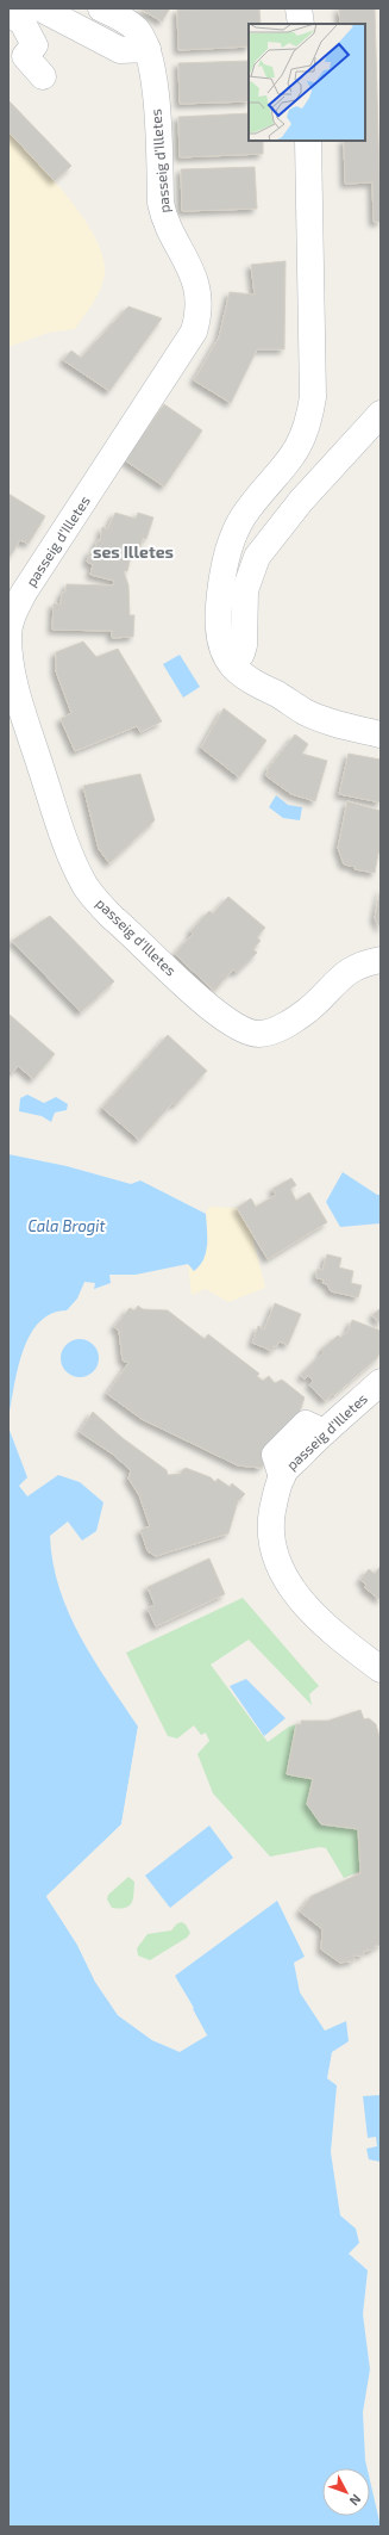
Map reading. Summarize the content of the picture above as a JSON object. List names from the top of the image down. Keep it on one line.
{"streets":{"street":["passeig d'Illetes"]},"districts":["ses Illetes"],"water":["Cala Brogit"],"north":"bottom right"}
